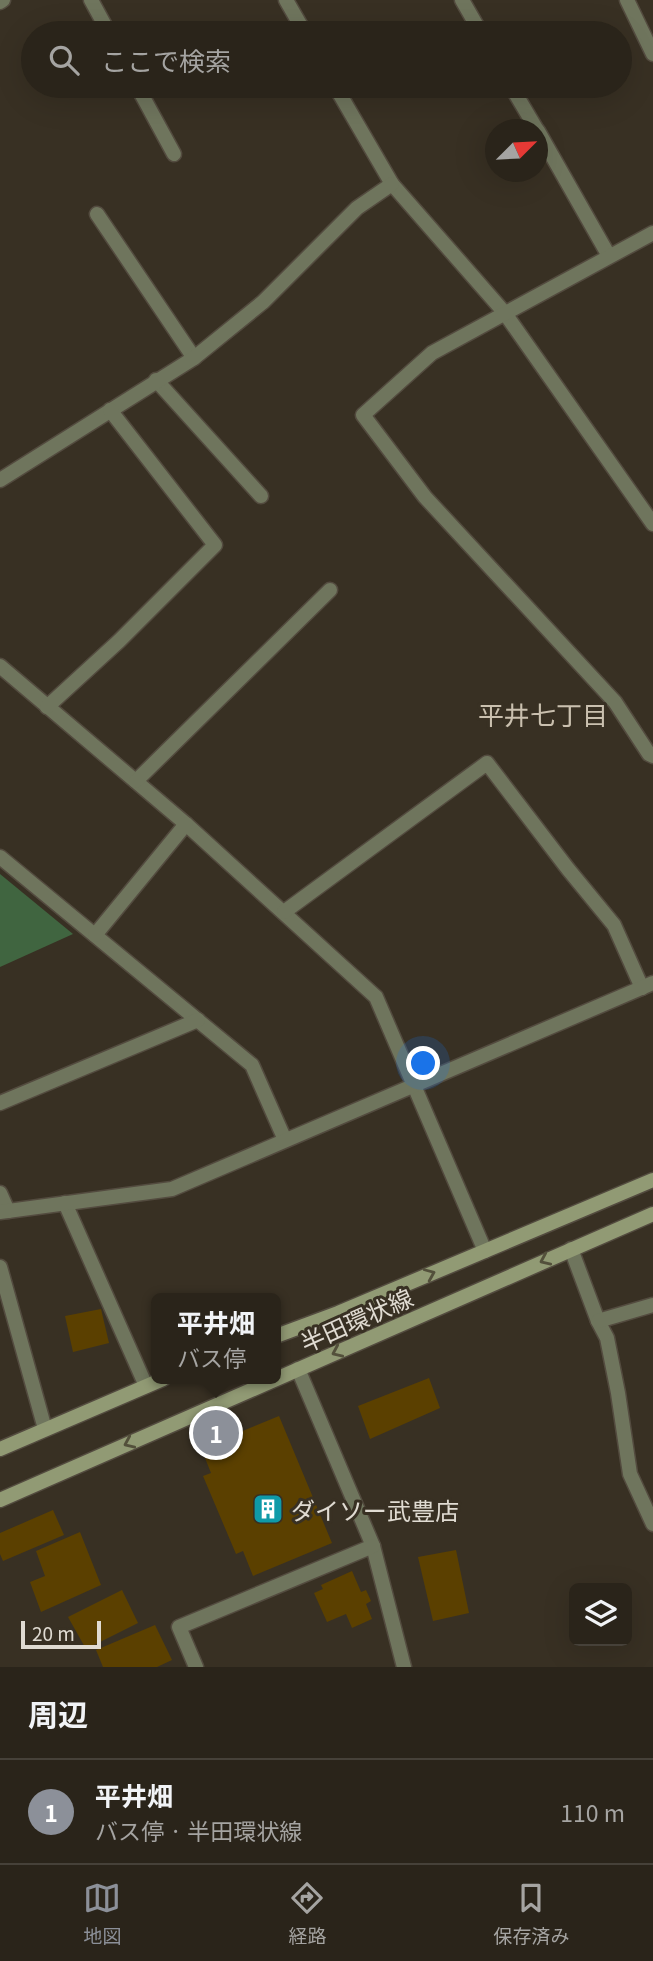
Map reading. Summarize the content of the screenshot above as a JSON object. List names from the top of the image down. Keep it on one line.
{"streets":{"main road":["半田環状線"]},"districts":["平井七丁目"],"places":{"building":["ダイソー武豊店"]},"scale_bar":"20 m","north":"top right","page":{"search":"ここで検索","popup":["平井畑","バス停"],"pins":"1","scale":"20 m","heading":"周辺","list":[{"mark":"1","name":"平井畑","note":"バス停 · 半田環状線","value":"110 m"}],"nav":["地図","経路","保存済み"]}}
